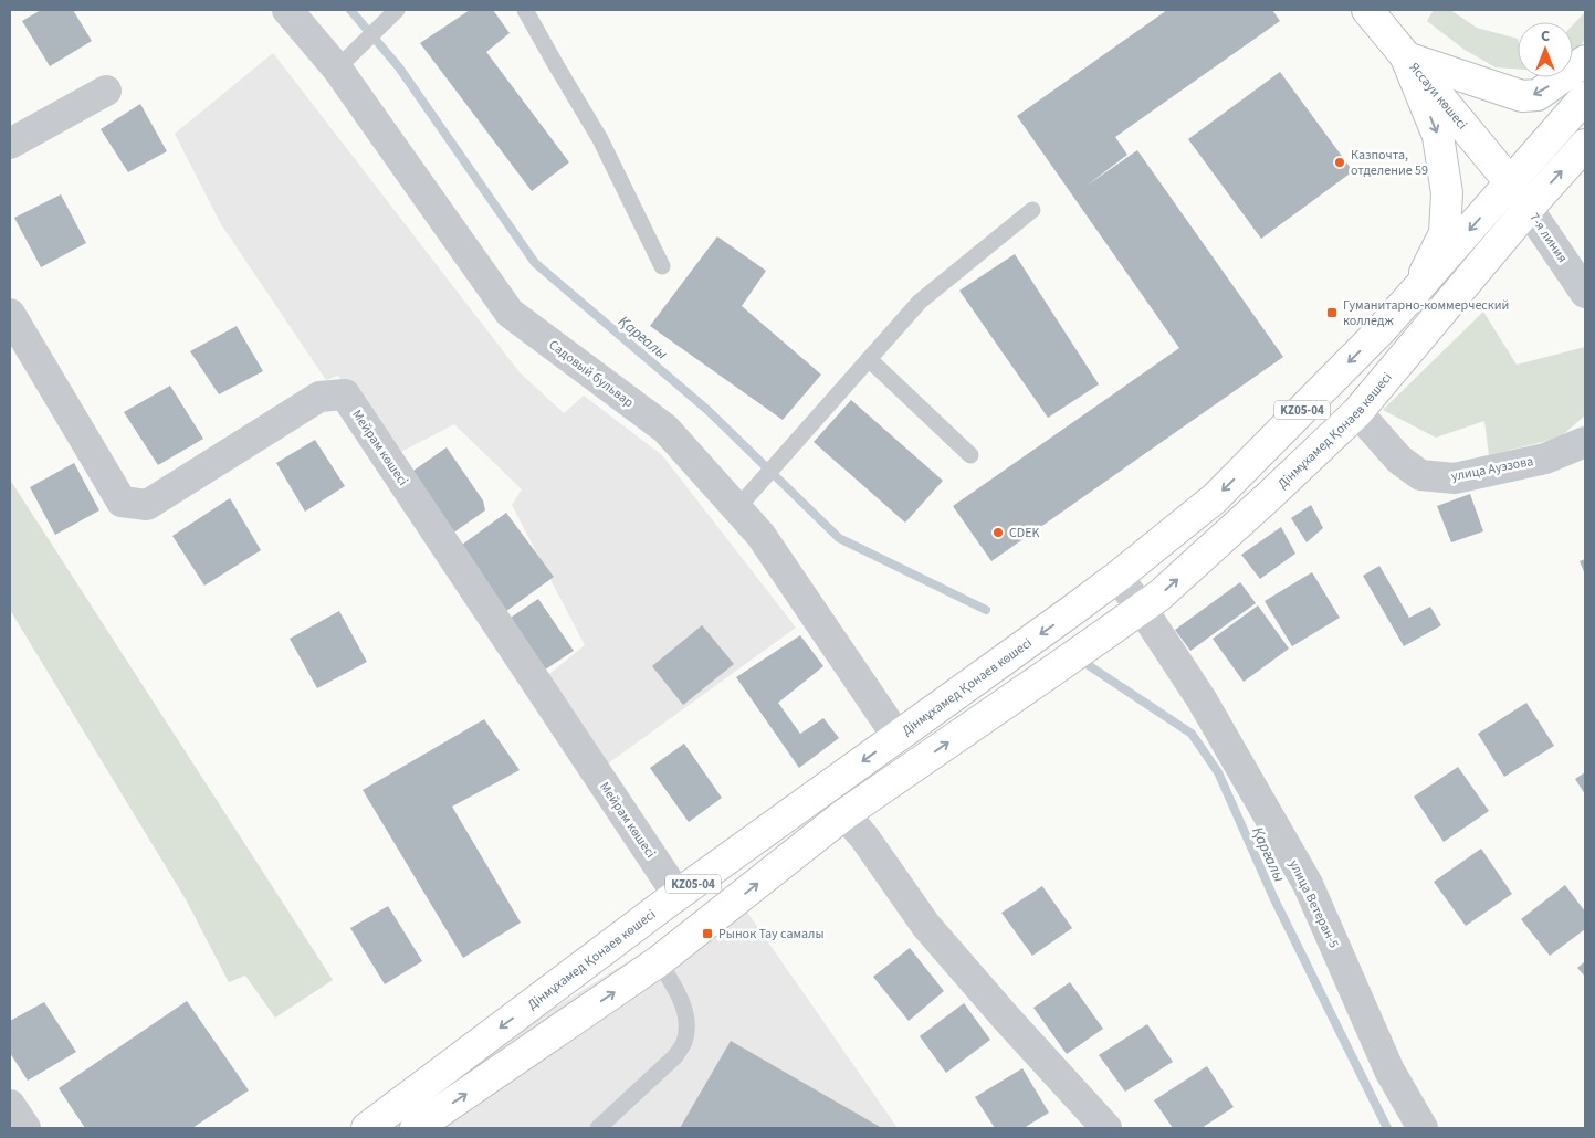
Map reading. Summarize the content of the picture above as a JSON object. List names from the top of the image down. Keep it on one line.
{"streets":{"main road":["Яссауи көшесі","KZ05-04","Дінмұхамед Қонаев көшесі"],"street":["7-я линия","Садовый бульвар","Мейрам көшесі","улица Ауэзова","улица Ветеран-5"]},"crossings":[["Яссауи көшесі","7-я линия"],["Яссауи көшесі","KZ05-04"],["Яссауи көшесі","Дінмұхамед Қонаев көшесі"],["7-я линия","KZ05-04"],["7-я линия","Дінмұхамед Қонаев көшесі"],["Садовый бульвар","Дінмұхамед Қонаев көшесі"],["KZ05-04","Дінмұхамед Қонаев көшесі"],["Дінмұхамед Қонаев көшесі","Мейрам көшесі"],["Дінмұхамед Қонаев көшесі","улица Ауэзова"],["Дінмұхамед Қонаев көшесі","улица Ветеран-5"]],"water":["Қарғалы"],"places":{"other":["Казпочта, отделение 59","CDEK"],"transit":["Гуманитарно-коммерческий колледж","Рынок Тау самалы"]},"north":"top"}
